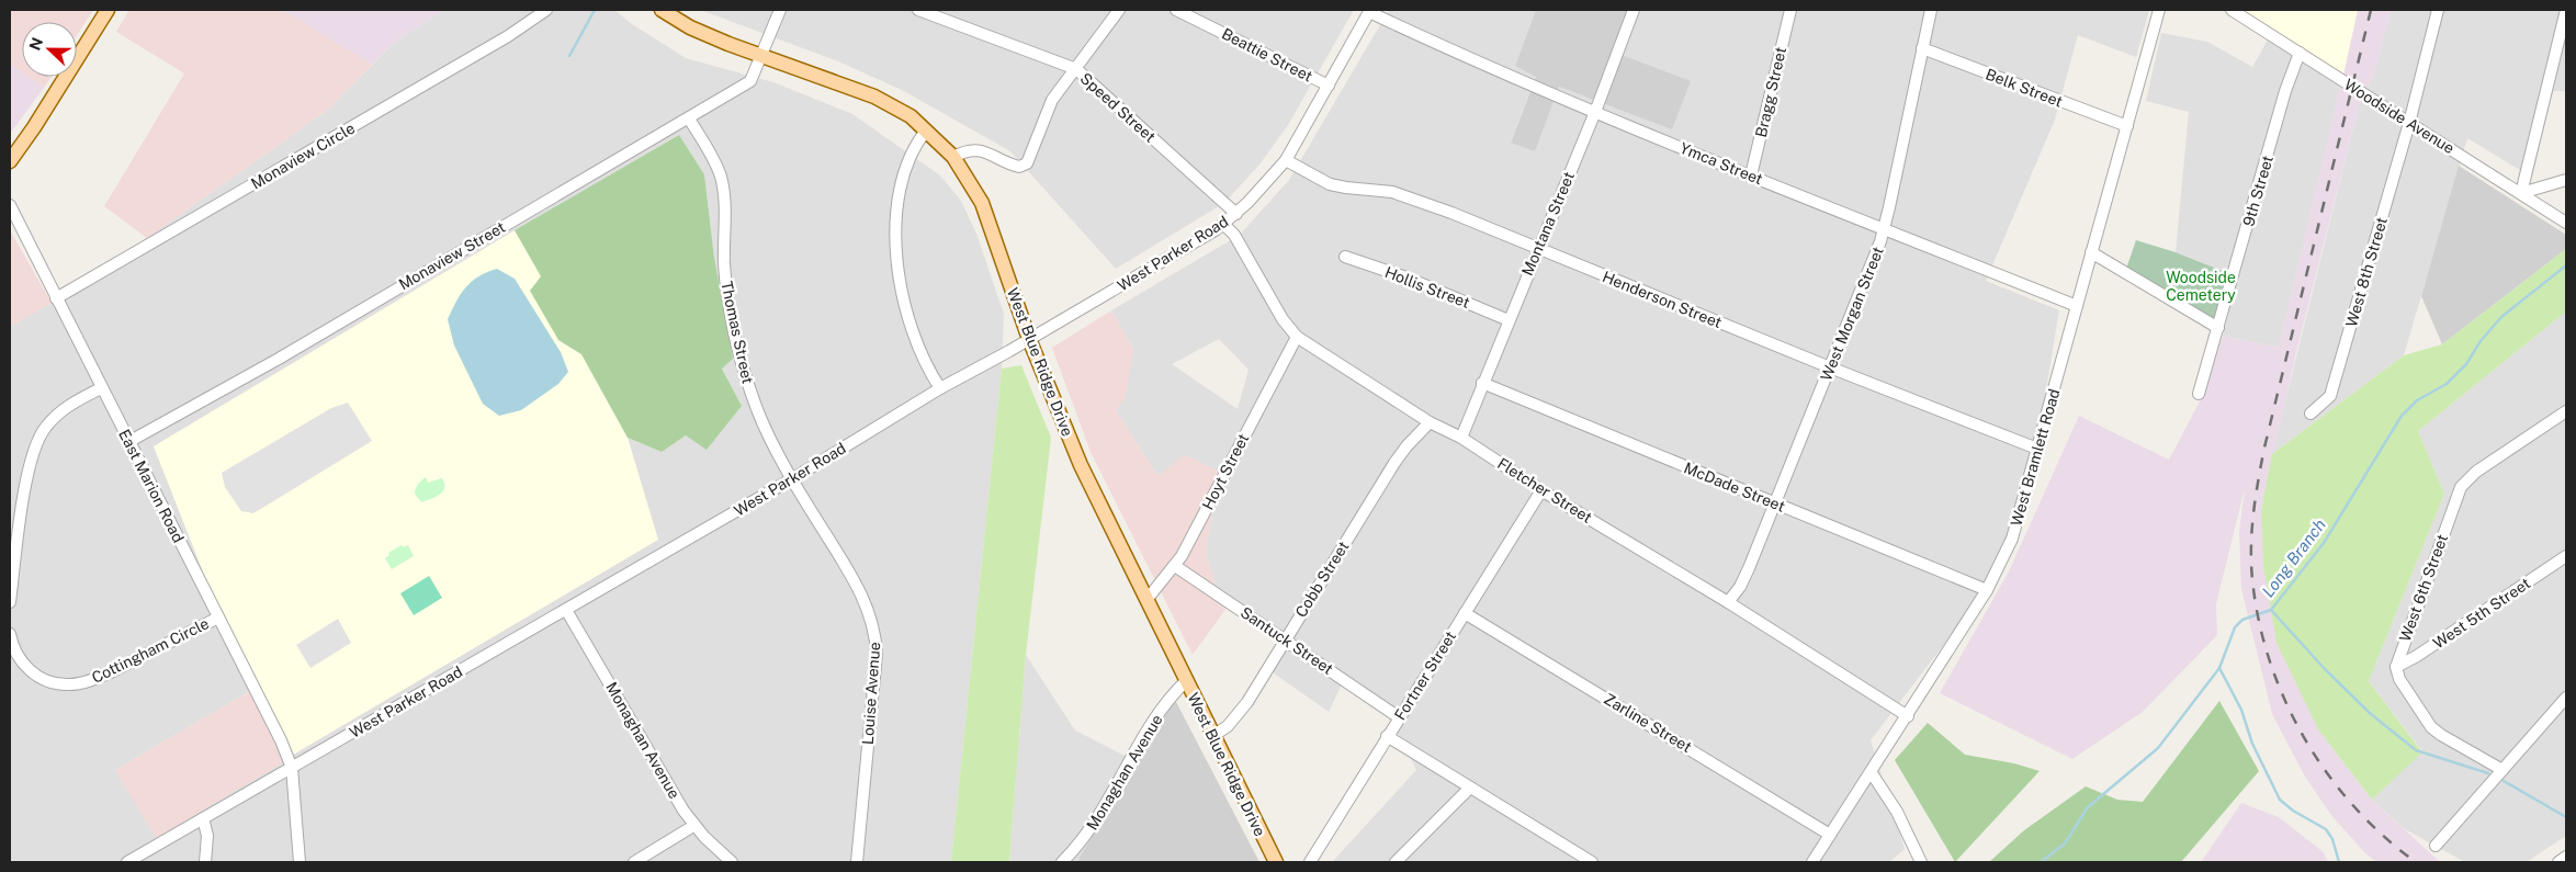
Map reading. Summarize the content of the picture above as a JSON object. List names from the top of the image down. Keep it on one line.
{"streets":{"main road":["West Blue Ridge Drive"],"street":["Beattie Street","Belk Street","Bragg Street","Speed Street","Woodside Avenue","Monaview Circle","Ymca Street","9th Street","Montana Street","West Parker Road","Monaview Street","West 8th Street","Hollis Street","Henderson Street","West Morgan Street","Thomas Street","West Bramlett Road","Hoyt Street","East Marion Road","McDade Street","Fletcher Street","Cobb Street","West 6th Street","West 5th Street","Santuck Street","Cottingham Circle","Fortner Street","Louise Avenue","Zarline Street","Monaghan Avenue"]},"crossings":[["Beattie Street","West Parker Road"],["Belk Street","West Morgan Street"],["Belk Street","West Bramlett Road"],["Bragg Street","Ymca Street"],["Speed Street","West Parker Road"],["Woodside Avenue","9th Street"],["Woodside Avenue","West 8th Street"],["Monaview Circle","East Marion Road"],["Ymca Street","Montana Street"],["Ymca Street","West Parker Road"],["Ymca Street","West Morgan Street"],["Ymca Street","West Bramlett Road"],["Montana Street","Hollis Street"],["Montana Street","Henderson Street"],["Montana Street","McDade Street"],["Montana Street","Fletcher Street"],["West Parker Road","Henderson Street"],["West Parker Road","Thomas Street"],["West Parker Road","West Blue Ridge Drive"],["West Parker Road","East Marion Road"],["West Parker Road","Fletcher Street"],["West Parker Road","Louise Avenue"],["West Parker Road","Monaghan Avenue"],["Monaview Street","Thomas Street"],["Monaview Street","West Blue Ridge Drive"],["Monaview Street","East Marion Road"],["Henderson Street","West Morgan Street"],["Henderson Street","West Bramlett Road"],["West Morgan Street","McDade Street"],["West Morgan Street","Fletcher Street"],["Thomas Street","Louise Avenue"],["West Blue Ridge Drive","Hoyt Street"],["West Blue Ridge Drive","Cobb Street"],["West Blue Ridge Drive","Monaghan Avenue"],["West Bramlett Road","McDade Street"],["West Bramlett Road","Fletcher Street"],["West Bramlett Road","Zarline Street"],["Hoyt Street","Fletcher Street"],["Hoyt Street","Santuck Street"],["East Marion Road","Cottingham Circle"],["Fletcher Street","Cobb Street"],["Fletcher Street","Fortner Street"],["Cobb Street","Santuck Street"],["West 6th Street","West 5th Street"],["Santuck Street","Fortner Street"],["Fortner Street","Zarline Street"]],"water":["Long Branch"],"parks":["Woodside Cemetery"],"north":"left"}
